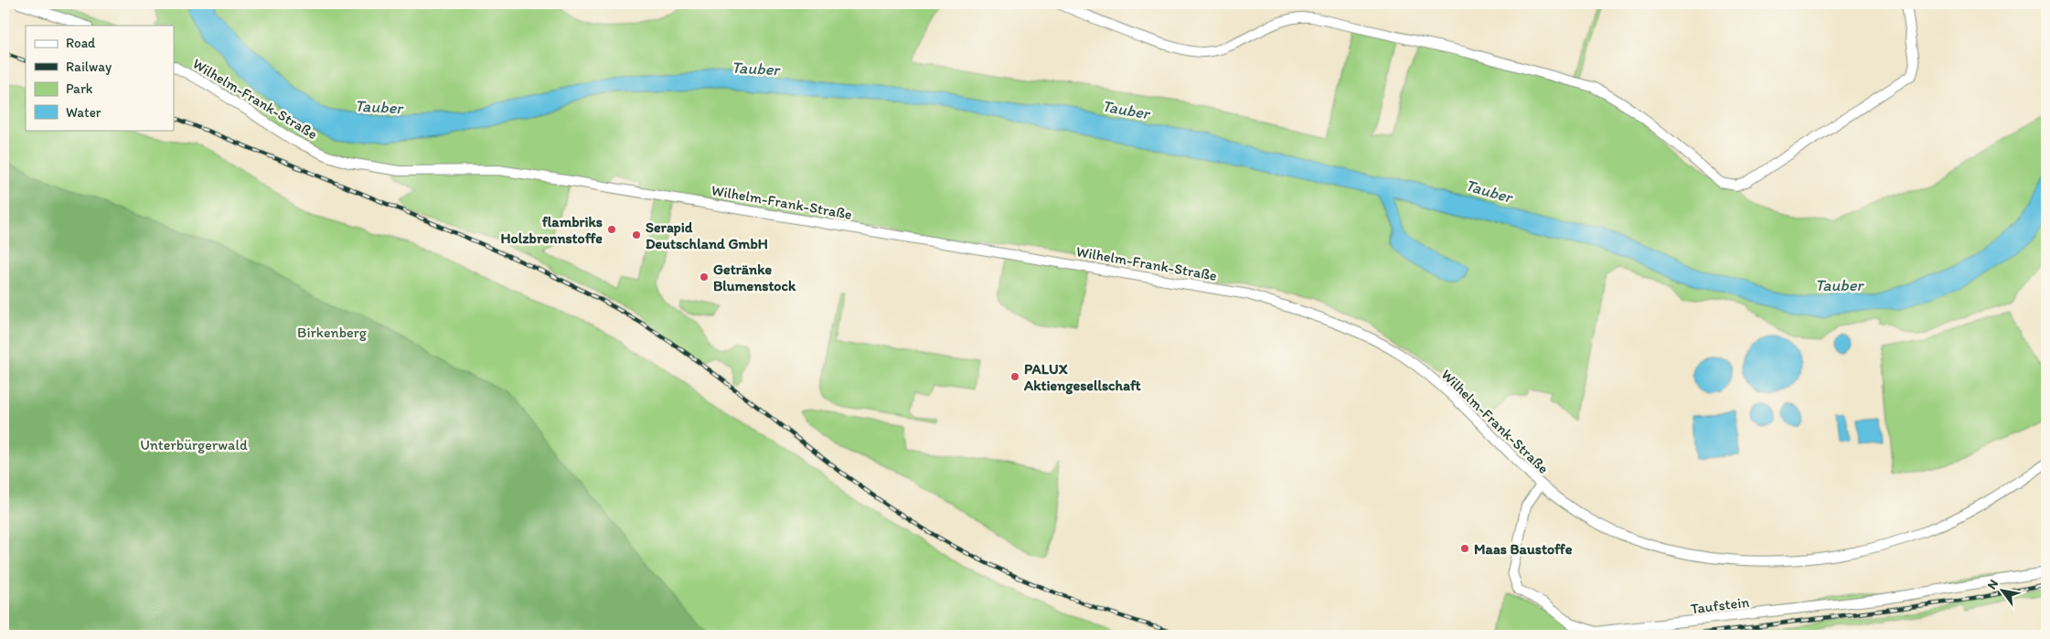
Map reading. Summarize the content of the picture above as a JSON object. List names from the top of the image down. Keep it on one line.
{"streets":{"street":["Wilhelm-Frank-Straße","Taufstein"]},"crossings":[["Wilhelm-Frank-Straße","Taufstein"]],"water":["Tauber"],"parks":["Birkenberg","Unterbürgerwald"],"places":["flambriks Holzbrennstoffe","Serapid Deutschland GmbH","Getränke Blumenstock","PALUX Aktiengesellschaft","Maas Baustoffe"],"legend":["Road","Railway","Park","Water"],"north":"top left"}
